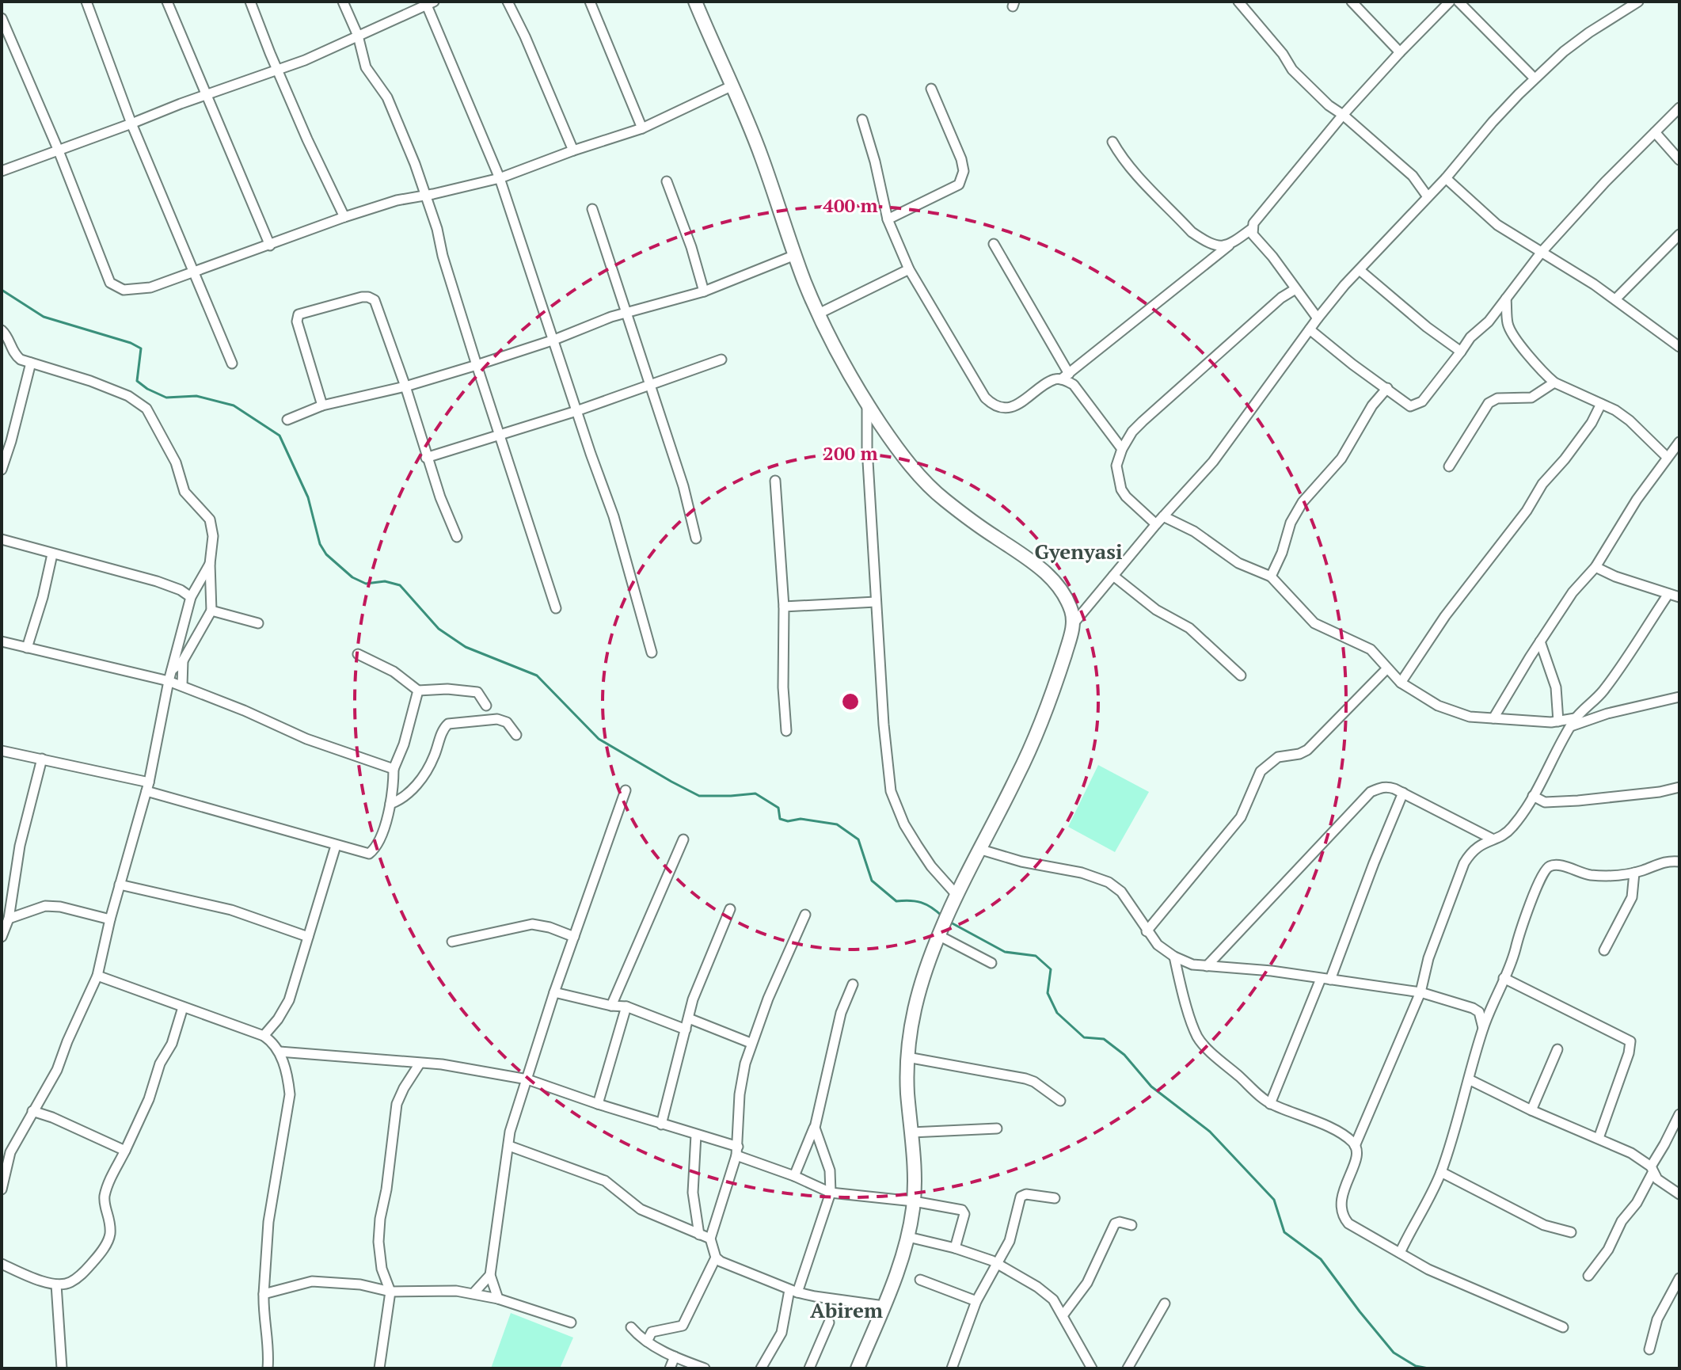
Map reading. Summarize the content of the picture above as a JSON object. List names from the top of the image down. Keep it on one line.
{"districts":["Gyenyasi","Abirem"],"rings":["400 m","200 m"]}
